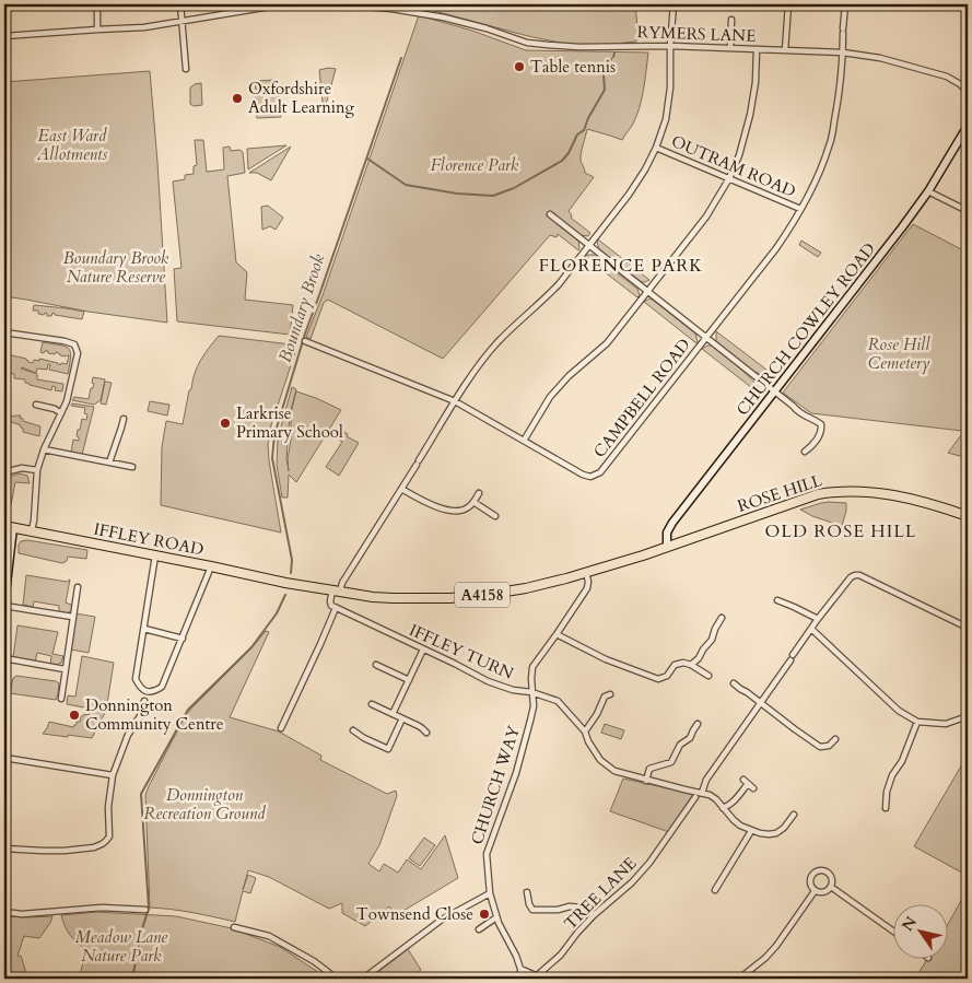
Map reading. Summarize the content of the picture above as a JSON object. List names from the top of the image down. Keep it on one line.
{"streets":{"main road":["CHURCH COWLEY ROAD","ROSE HILL","IFFLEY ROAD","A4158"],"street":["RYMERS LANE","OUTRAM ROAD","CAMPBELL ROAD","IFFLEY TURN","CHURCH WAY","TREE LANE"]},"crossings":[["RYMERS LANE","CAMPBELL ROAD"],["OUTRAM ROAD","CAMPBELL ROAD"],["CHURCH COWLEY ROAD","ROSE HILL"],["CHURCH COWLEY ROAD","A4158"],["ROSE HILL","A4158"],["IFFLEY ROAD","A4158"],["A4158","IFFLEY TURN"],["IFFLEY TURN","CHURCH WAY"]],"districts":["FLORENCE PARK","OLD ROSE HILL"],"water":["Boundary Brook"],"parks":["East Ward Allotments","Florence Park","Boundary Brook Nature Reserve","Rose Hill Cemetery","Donnington Recreation Ground","Meadow Lane Nature Park"],"places":["Table tennis","Oxfordshire Adult Learning","Larkrise Primary School","Donnington Community Centre","Townsend Close"],"north":"top left"}
